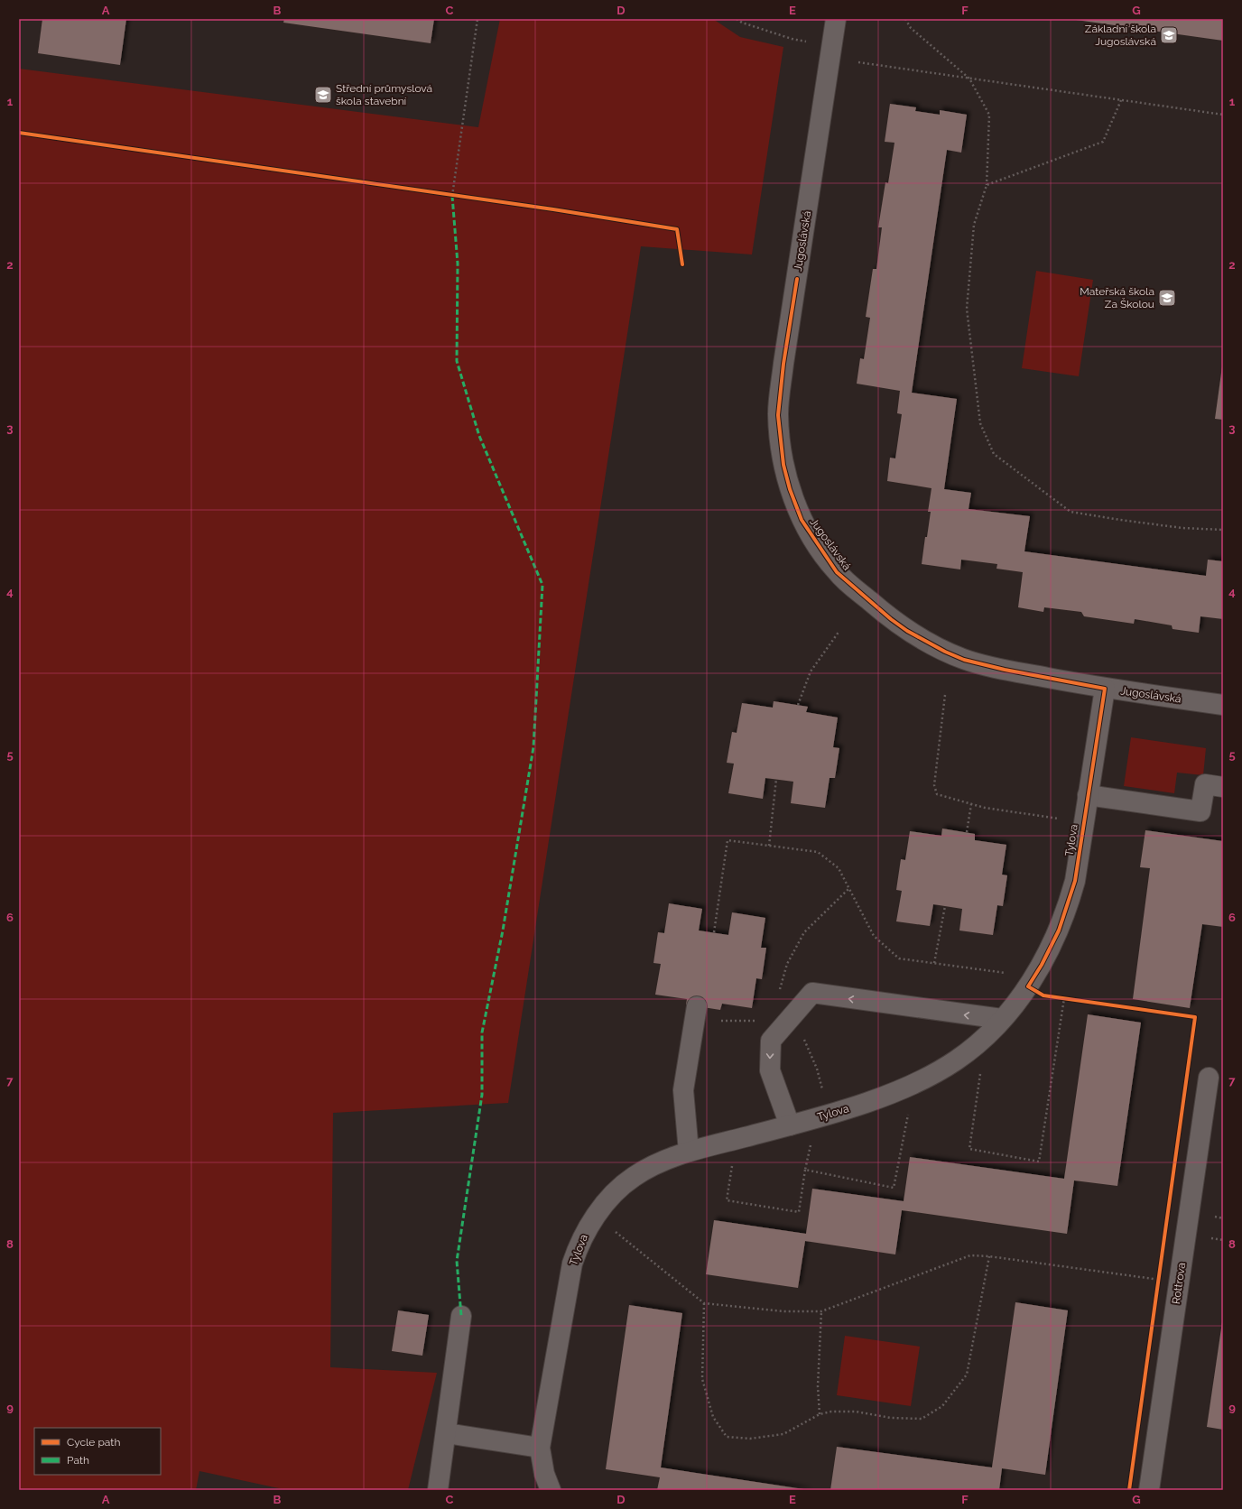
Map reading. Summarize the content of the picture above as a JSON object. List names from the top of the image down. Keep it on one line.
{"streets":{"street":["Jugoslávská","Tylova","Rottrova"]},"crossings":[["Jugoslávská","Tylova"]],"places":{"school or university":["Základní škola Jugoslávská","Střední průmyslová škola stavební","Mateřská škola Za Školou"]},"legend":["Cycle path","Path"],"grid":{"columns":["A","B","C","D","E","F","G"],"rows":["1","2","3","4","5","6","7","8","9"]}}
